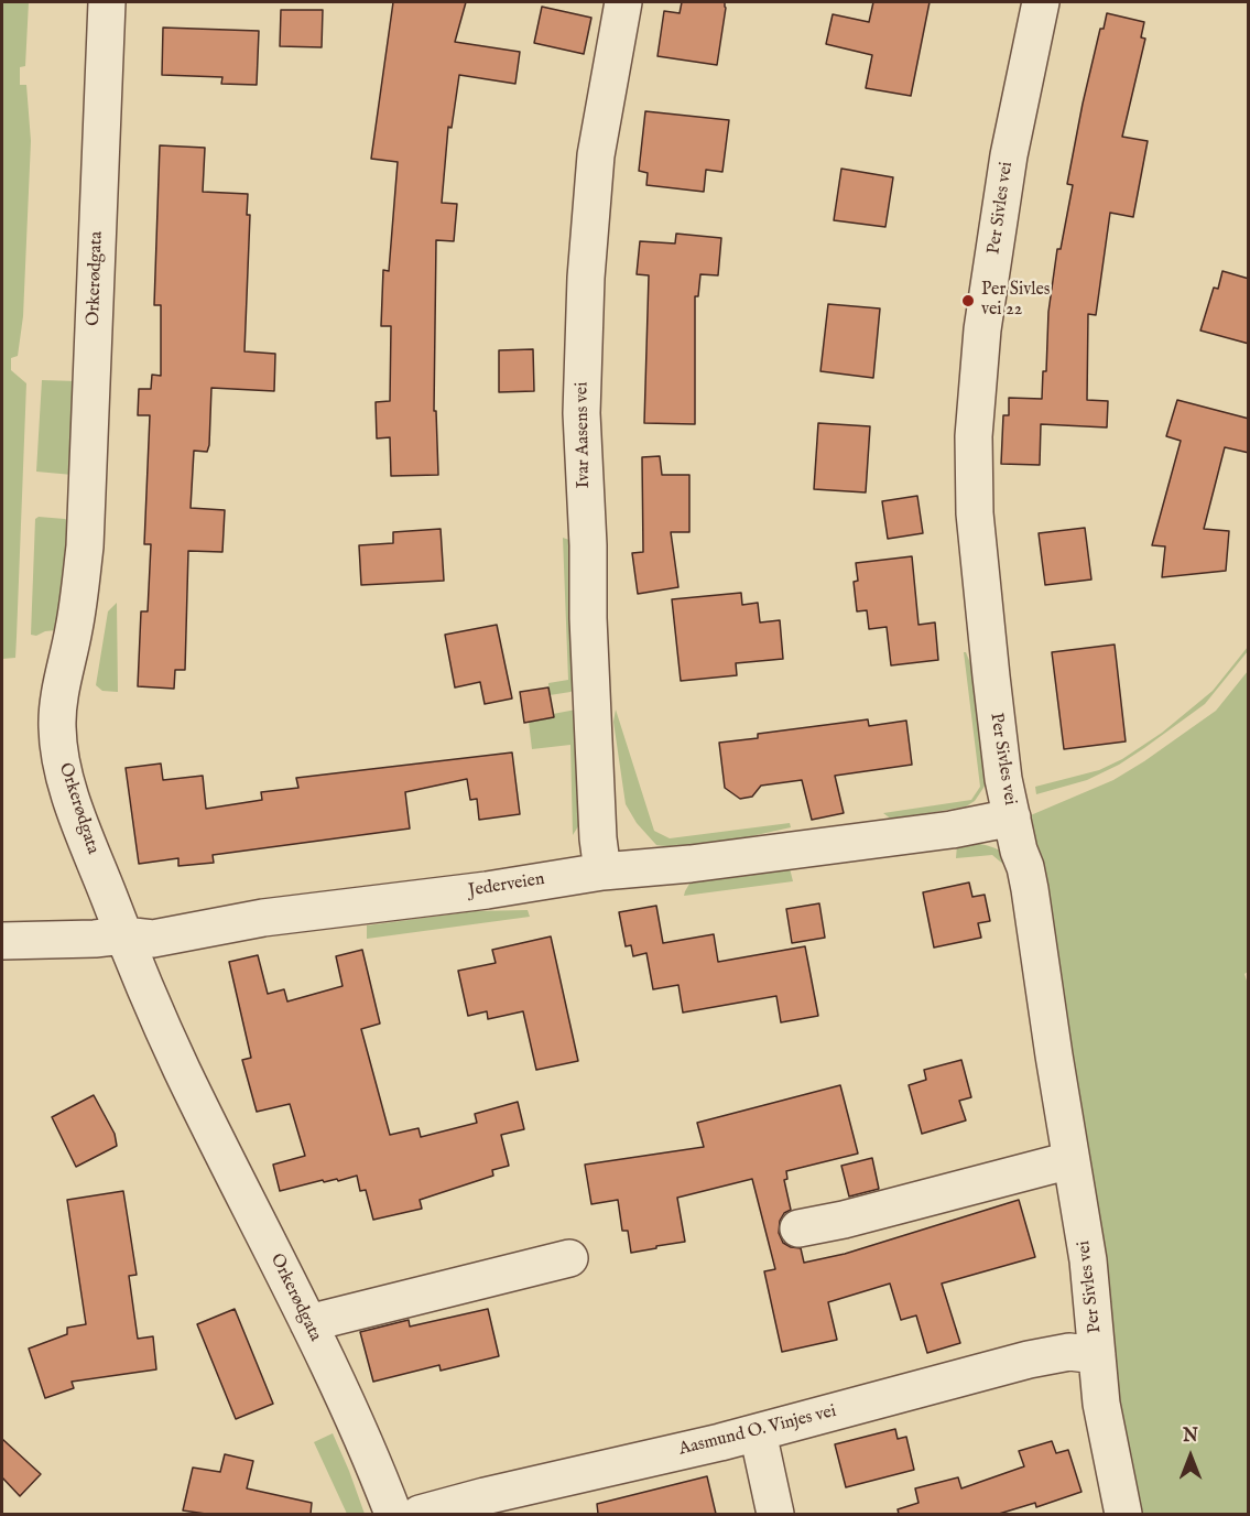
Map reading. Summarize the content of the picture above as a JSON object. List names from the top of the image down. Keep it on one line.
{"streets":{"street":["Per Sivles vei","Orkerødgata","Ivar Aasens vei","Jederveien","Aasmund O. Vinjes vei"]},"crossings":[["Per Sivles vei","Jederveien"],["Per Sivles vei","Aasmund O. Vinjes vei"],["Orkerødgata","Jederveien"],["Ivar Aasens vei","Jederveien"]],"places":["Per Sivles vei 22"],"north":"top"}
